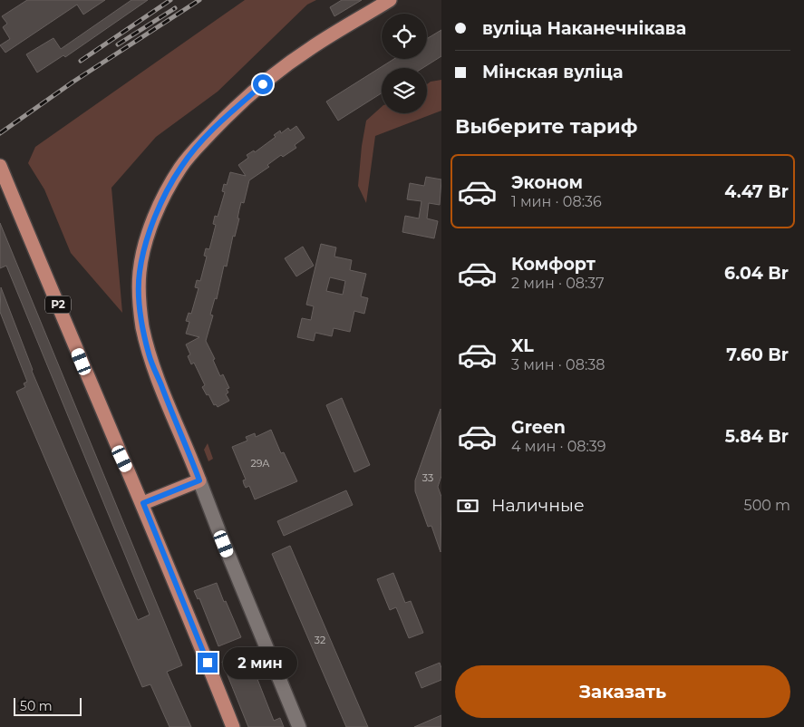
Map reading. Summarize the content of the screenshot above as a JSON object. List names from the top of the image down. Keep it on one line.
{"streets":{"main road":["Р2"]},"house_numbers":["29А","33","32"],"scale_bar":"50 m","page":{"banner":["вуліца Наканечнікава","Мінская вуліца"],"heading":"Выберите тариф","list":[{"name":"Эконом","note":"1 мин · 08:36","value":"4.47 Br"},{"name":"Комфорт","note":"2 мин · 08:37","value":"6.04 Br"},{"name":"XL","note":"3 мин · 08:38","value":"7.60 Br"},{"name":"Green","note":"4 мин · 08:39","value":"5.84 Br"}],"pay":["Наличные","500 m"],"bubble":"2 мин","buttons":"Заказать","scale":"50 m"}}
